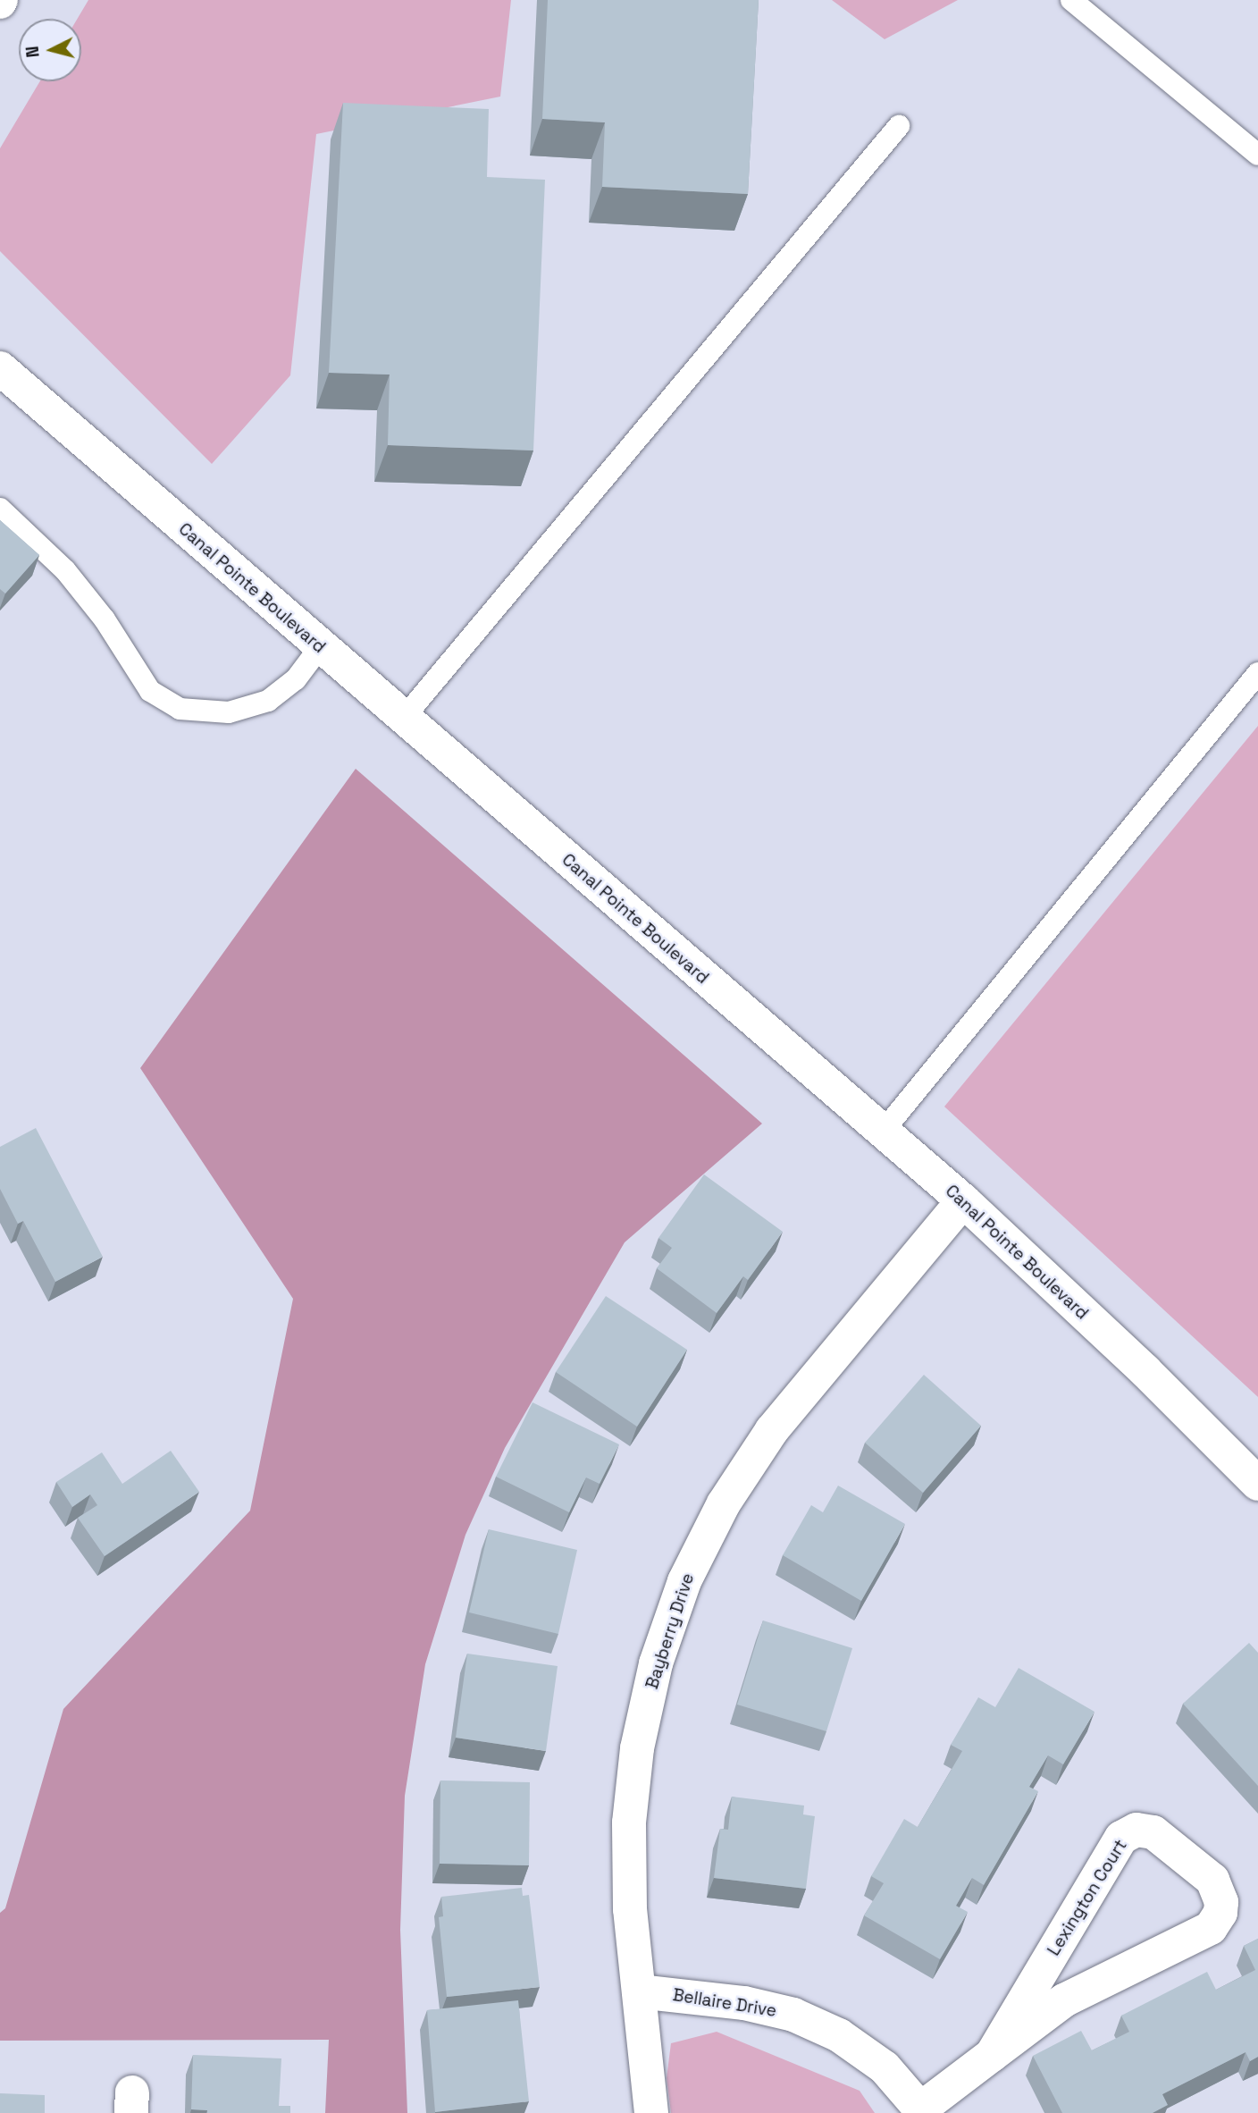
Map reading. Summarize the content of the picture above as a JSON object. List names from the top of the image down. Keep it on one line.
{"streets":{"street":["Canal Pointe Boulevard","Bayberry Drive","Lexington Court","Bellaire Drive"]},"crossings":[["Canal Pointe Boulevard","Bayberry Drive"],["Bayberry Drive","Bellaire Drive"],["Lexington Court","Bellaire Drive"]],"north":"left"}
